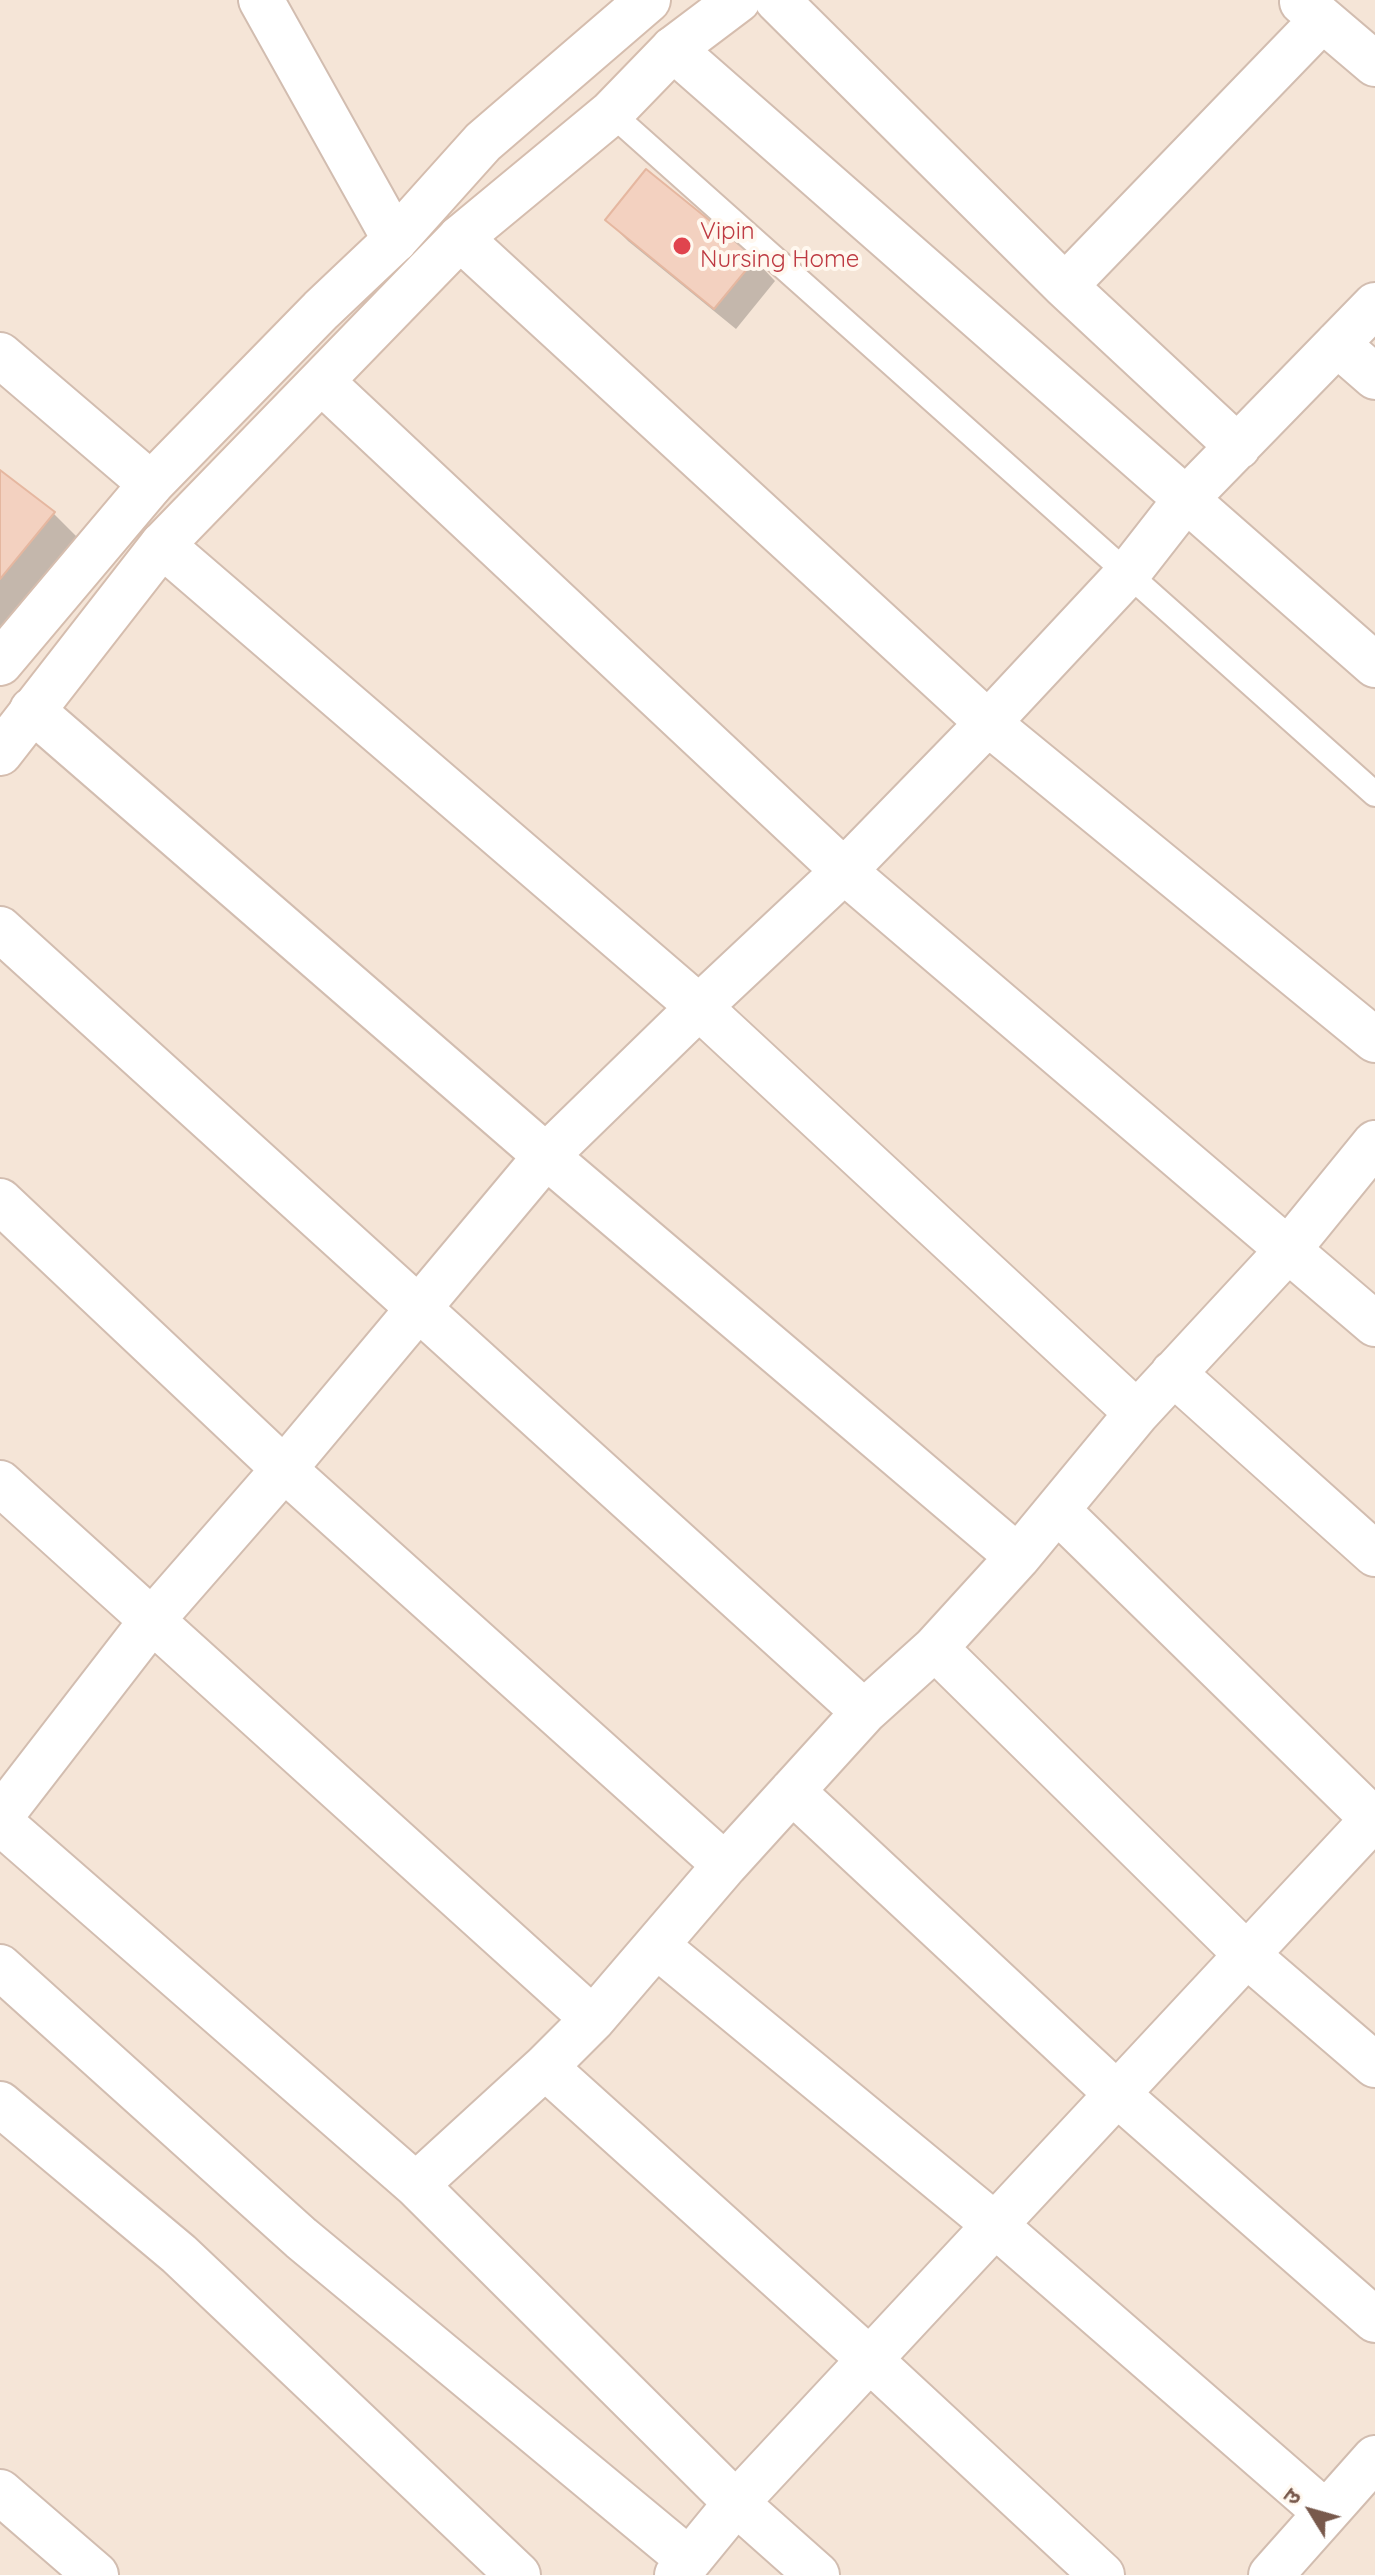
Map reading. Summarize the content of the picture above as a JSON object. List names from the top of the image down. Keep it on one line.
{"places":["Vipin Nursing Home"],"north":"top left"}
